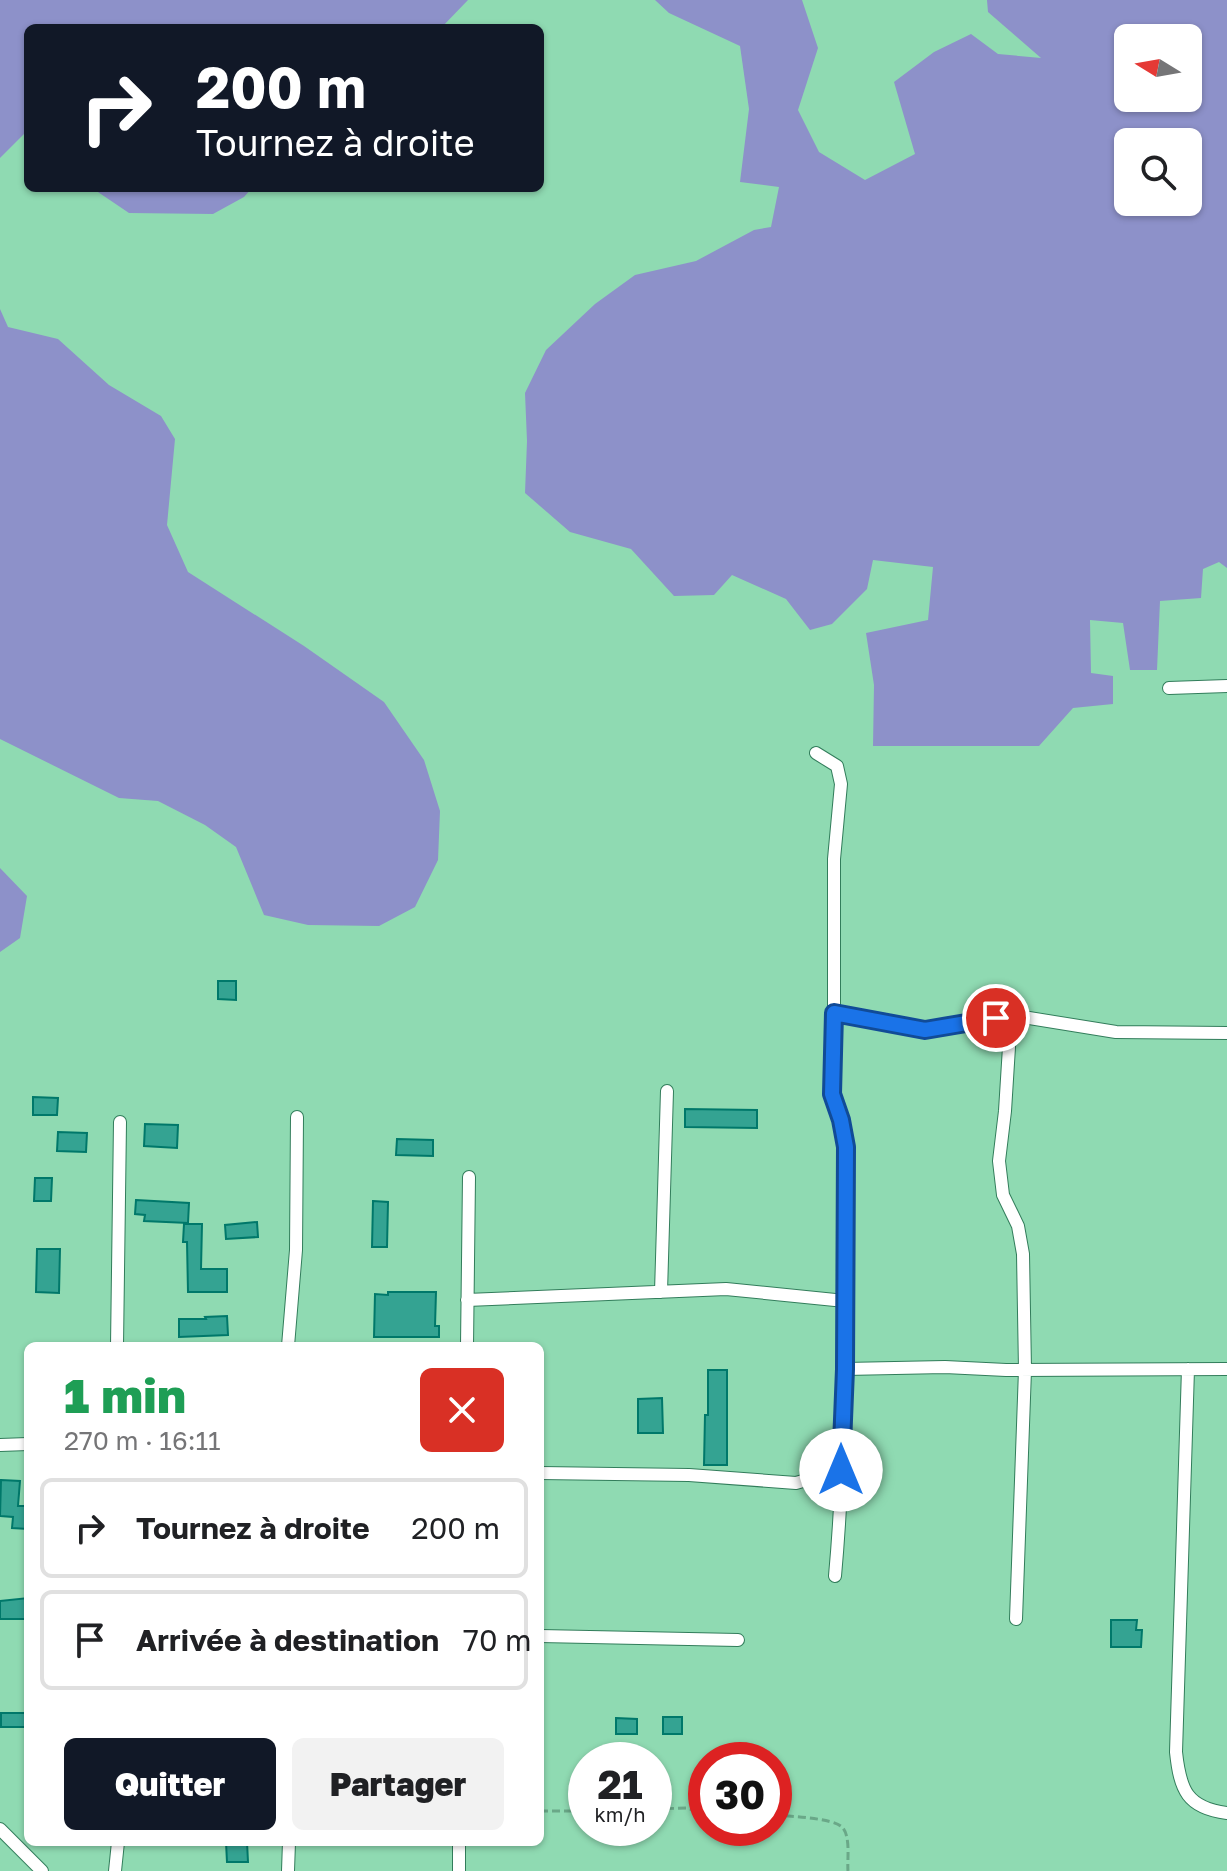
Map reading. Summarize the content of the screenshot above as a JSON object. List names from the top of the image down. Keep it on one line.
{"north":"left","page":{"turn":["200 m","Tournez à droite"],"heading":["1 min","270 m · 16:11"],"list":[{"name":"Tournez à droite","value":"200 m"},{"name":"Arrivée à destination","value":"70 m"}],"buttons":["Quitter","Partager"],"speed":"21 km/h","limit":"30"}}
